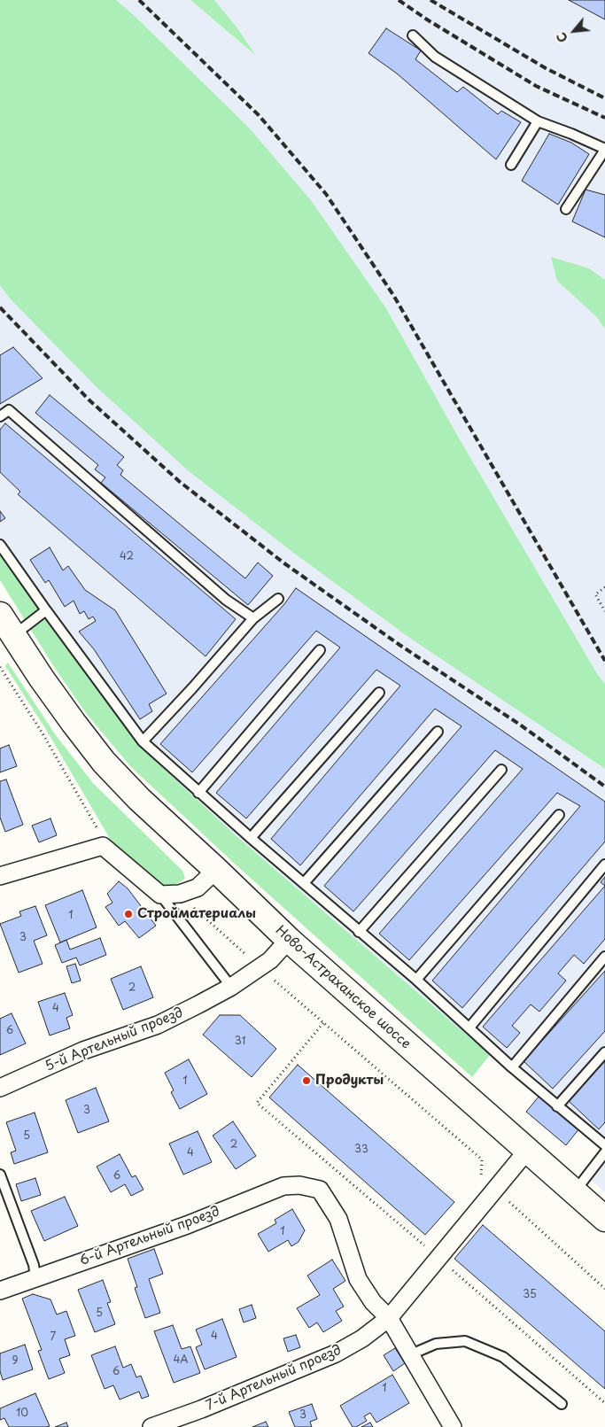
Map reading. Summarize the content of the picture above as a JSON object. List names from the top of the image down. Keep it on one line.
{"streets":{"main road":["Ново-Астраханское шоссе"],"street":["5-й Артельный проезд","6-й Артельный проезд","7-й Артельный проезд"]},"crossings":[["Ново-Астраханское шоссе","5-й Артельный проезд"],["Ново-Астраханское шоссе","7-й Артельный проезд"],["6-й Артельный проезд","7-й Артельный проезд"]],"places":["Стройматериалы","Продукты"],"house_numbers":["42","1","3","2","4","6","31","1","3","5","2","33","4","6","1","35","5","4","7","4А","9","6","1","10","3"],"north":"bottom left"}
